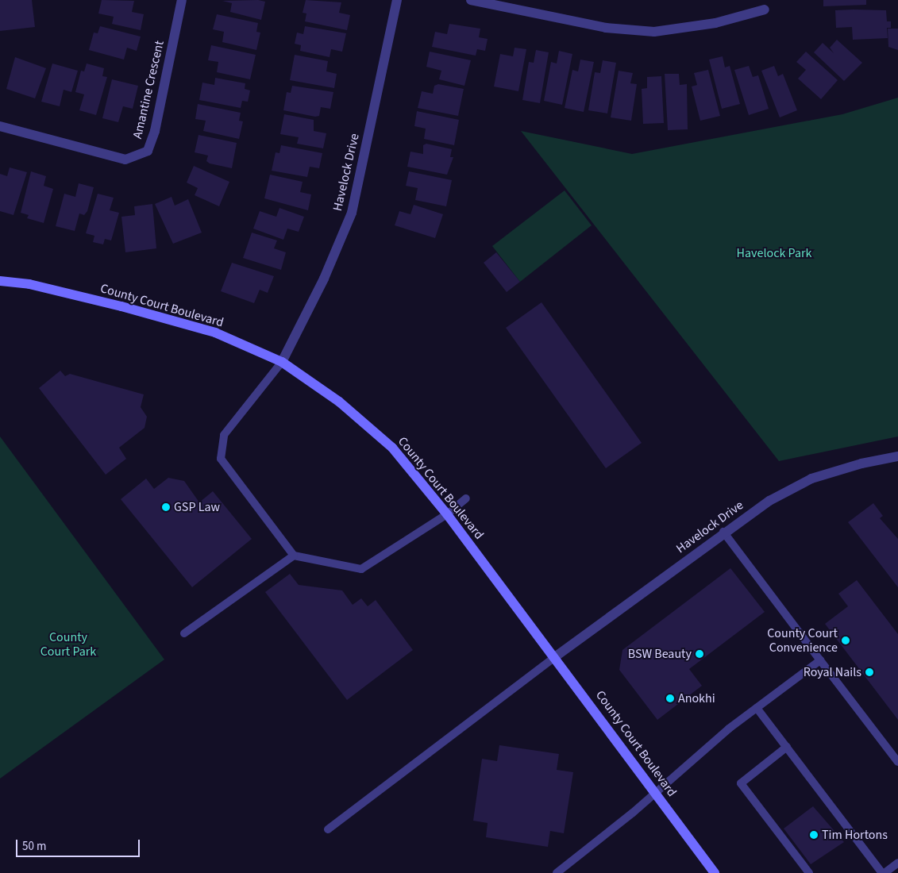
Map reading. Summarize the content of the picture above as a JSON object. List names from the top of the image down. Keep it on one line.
{"streets":{"street":["Amantine Crescent","Havelock Drive","County Court Boulevard"]},"crossings":[["Havelock Drive","County Court Boulevard"]],"parks":["Havelock Park","County Court Park"],"places":["GSP Law","County Court Convenience","BSW Beauty","Royal Nails","Anokhi","Tim Hortons"],"scale_bar":"50 m"}
